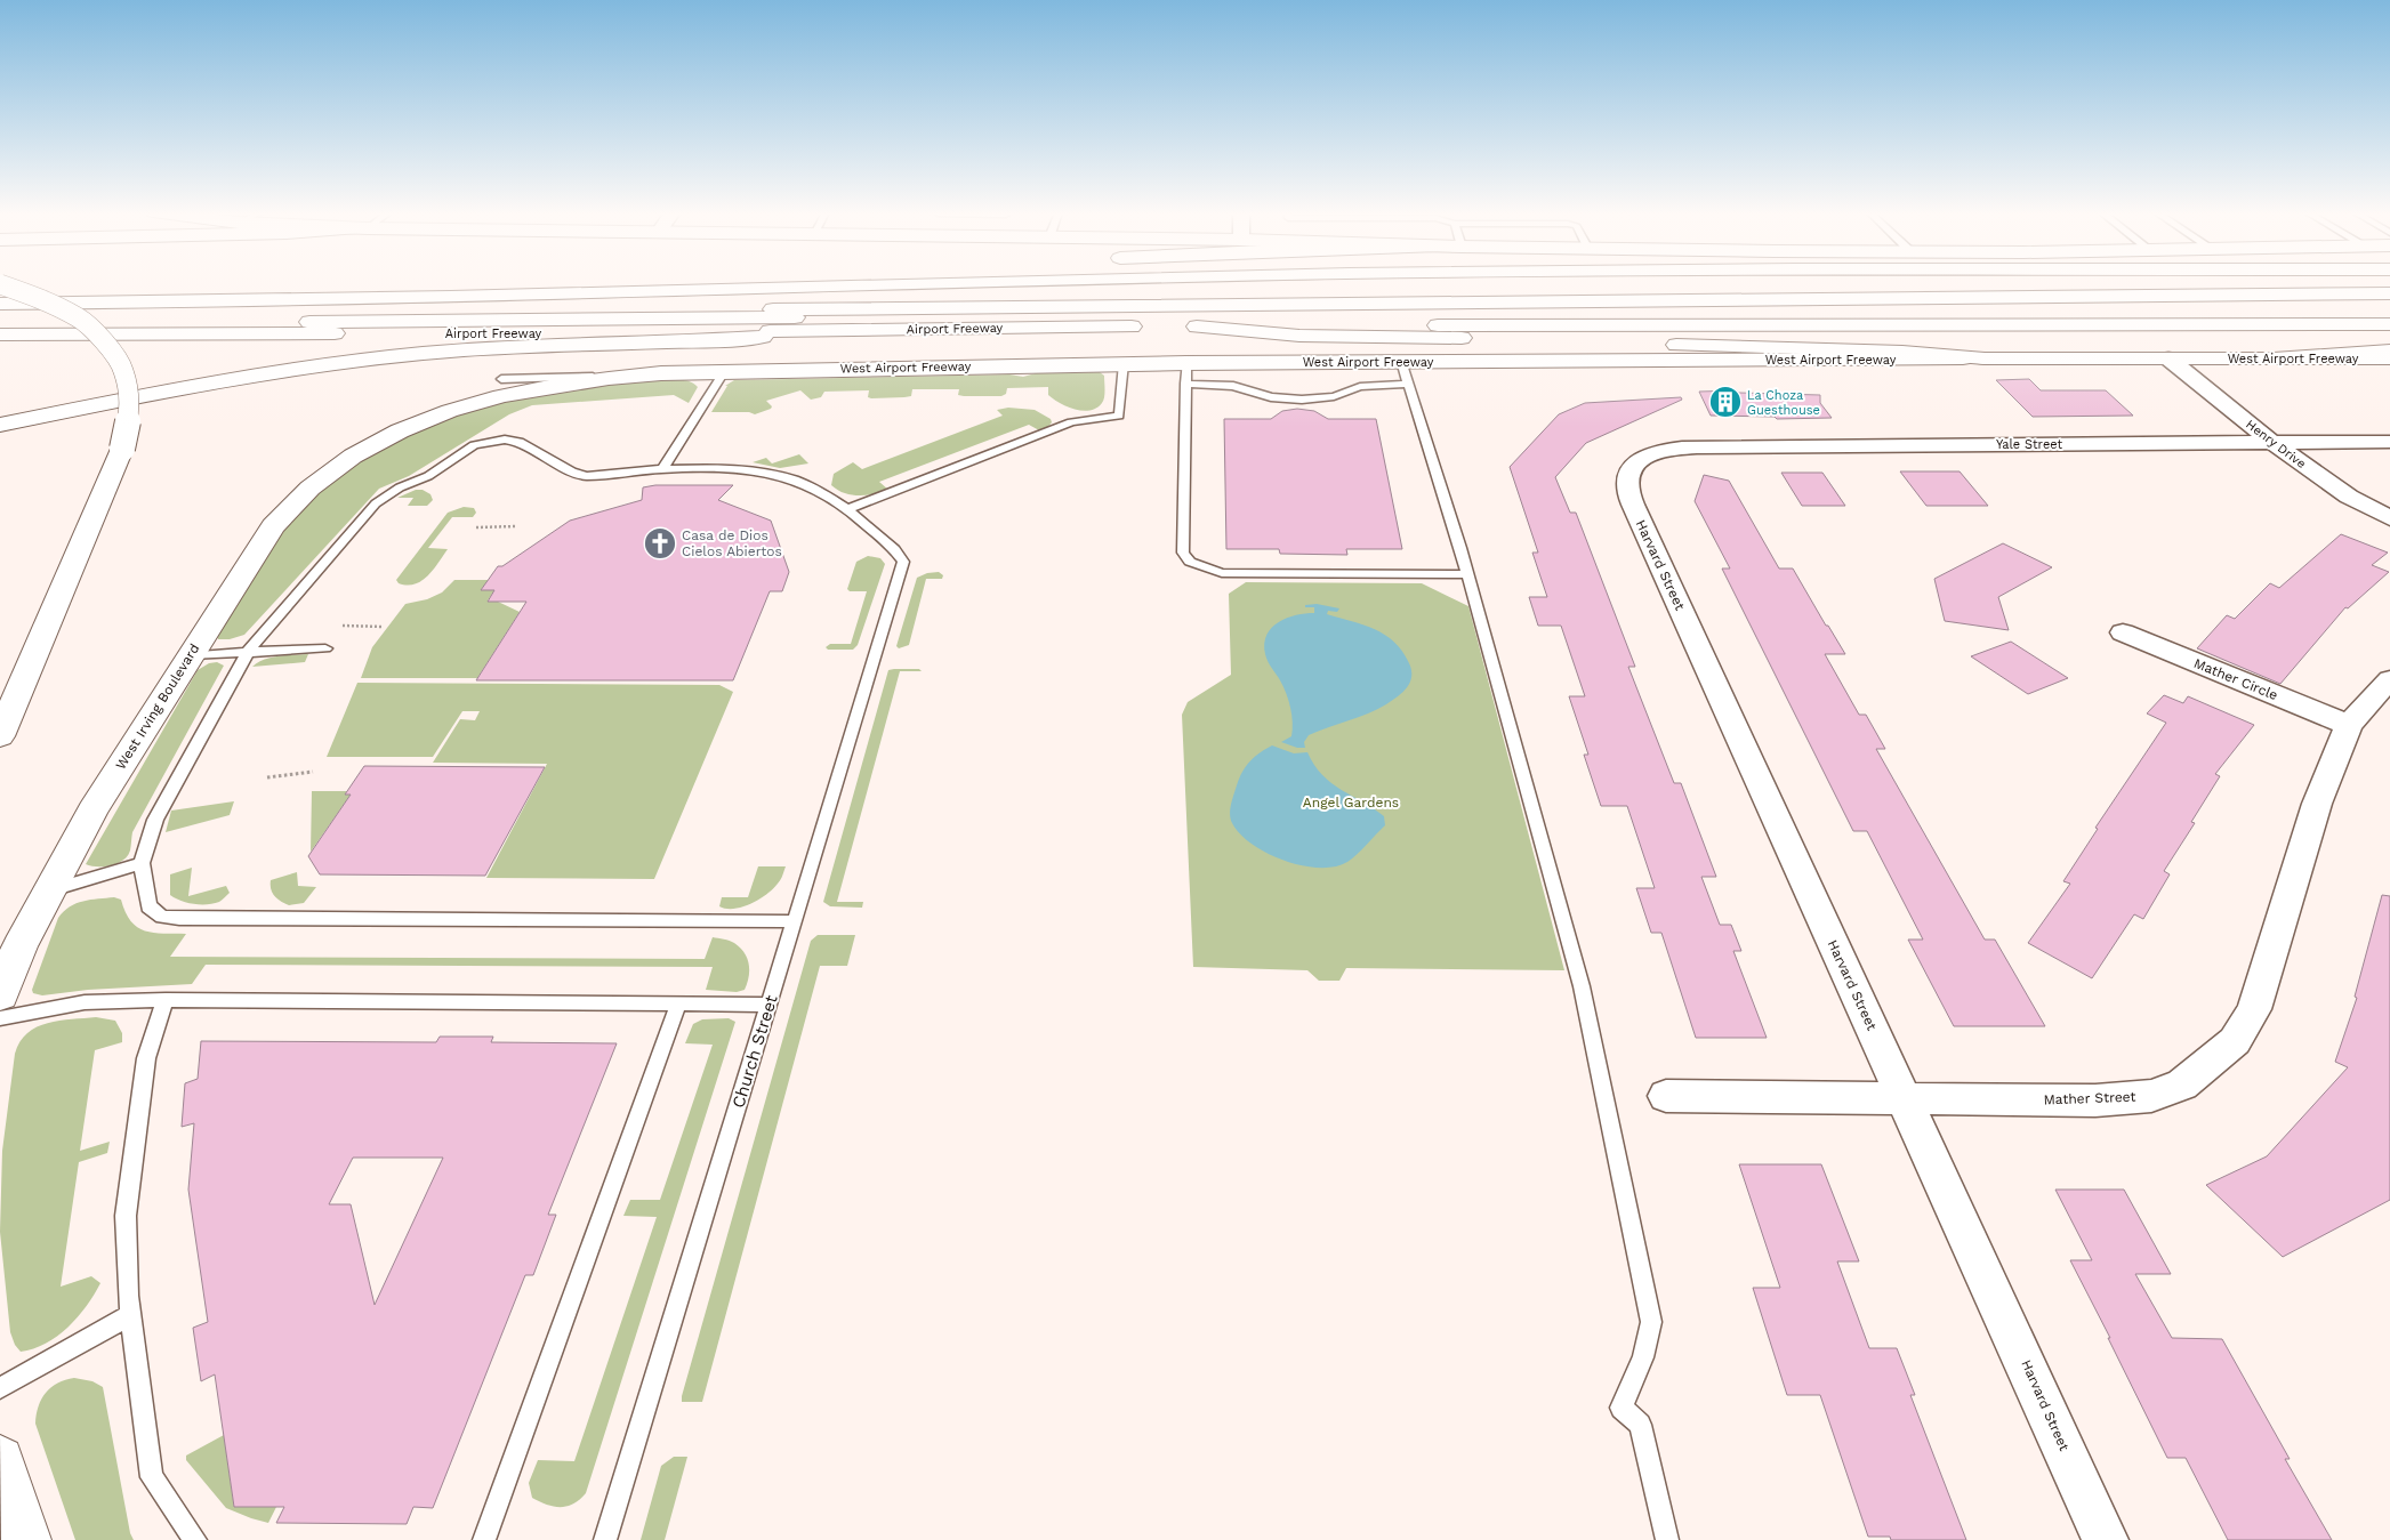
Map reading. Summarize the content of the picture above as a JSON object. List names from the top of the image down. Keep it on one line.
{"streets":{"main road":["Airport Freeway","West Airport Freeway","West Irving Boulevard"],"street":["Yale Street","Henry Drive","Harvard Street","Mather Circle","Mather Street"],"lane":["Church Street"]},"crossings":[["West Airport Freeway","Henry Drive"],["West Airport Freeway","West Irving Boulevard"],["Yale Street","Henry Drive"],["Yale Street","Harvard Street"],["Harvard Street","Mather Street"],["Mather Circle","Mather Street"]],"parks":["Angel Gardens"],"places":{"building":["La Choza Guesthouse"],"church":["Casa de Dios Cielos Abiertos"]}}
